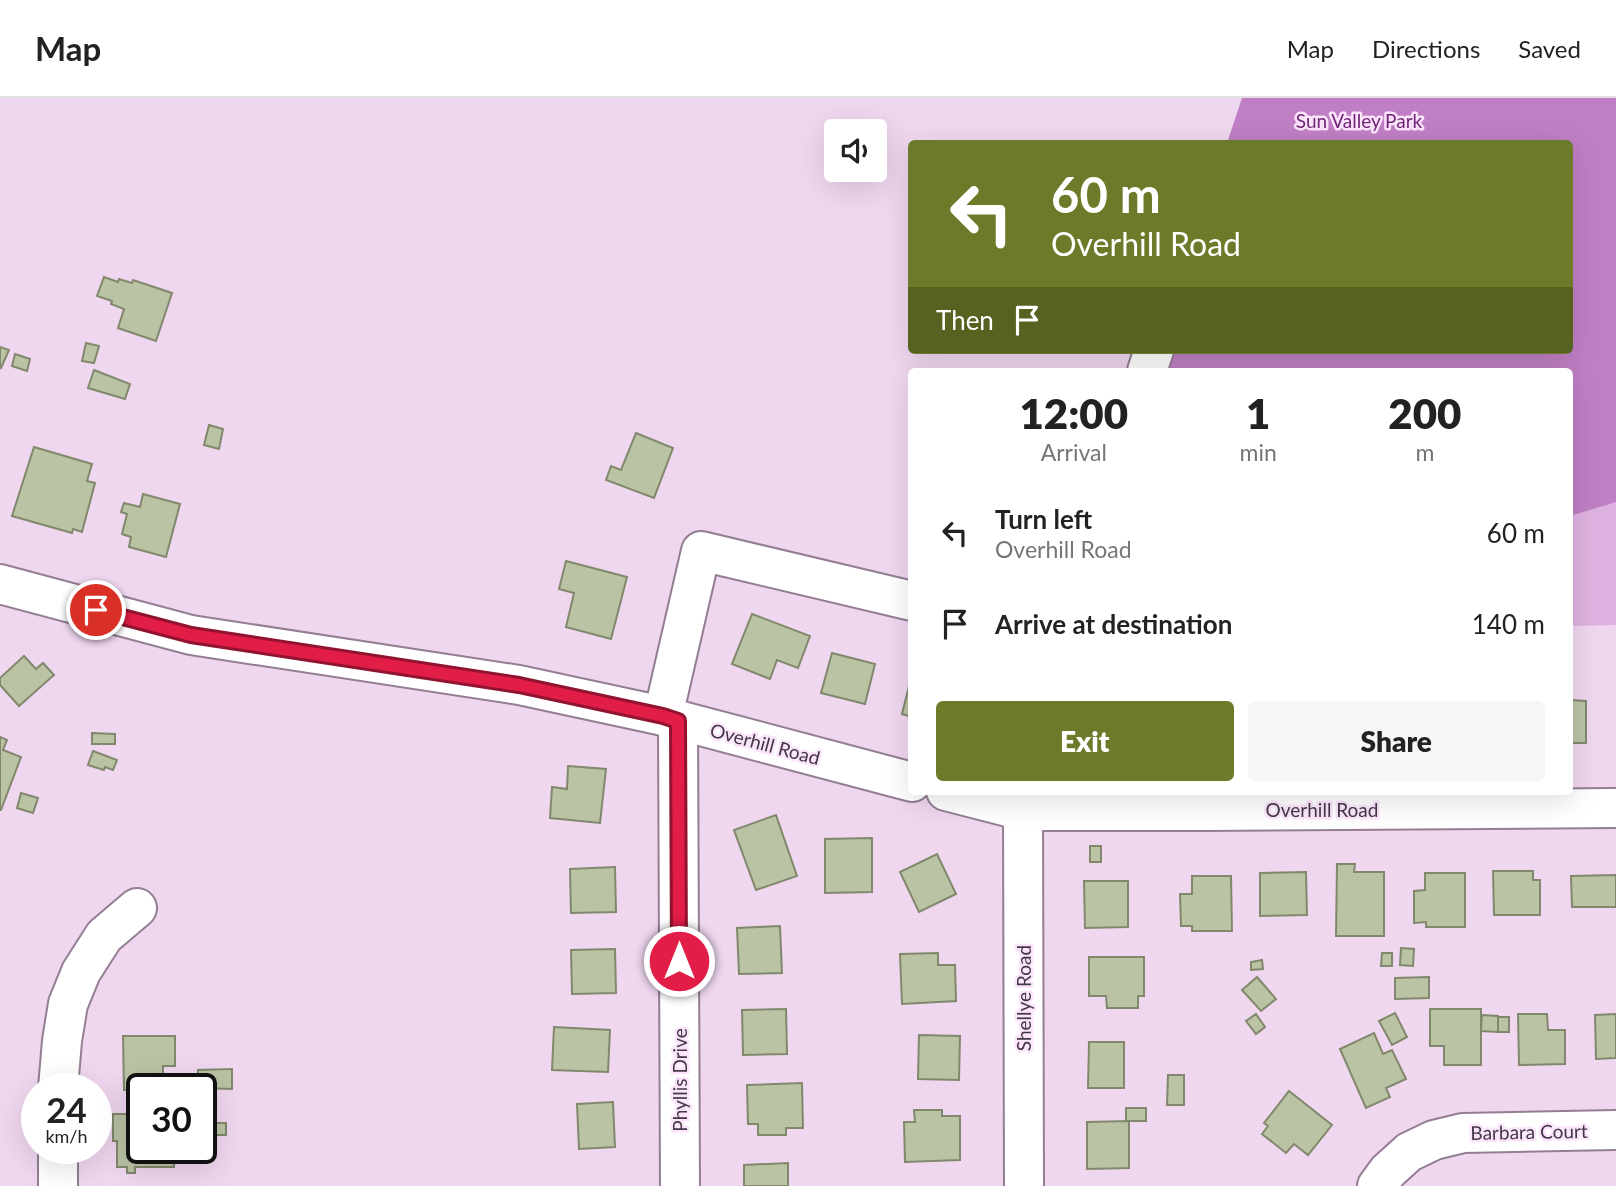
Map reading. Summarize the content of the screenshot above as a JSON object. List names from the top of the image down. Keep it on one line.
{"streets":{"street":["Overhill Road","Shellye Road","Phyllis Drive","Barbara Court"]},"crossings":[["Overhill Road","Shellye Road"],["Overhill Road","Phyllis Drive"]],"parks":["Sun Valley Park"],"page":{"header":"Map","nav":["Map","Directions","Saved"],"turn":["60 m","Overhill Road"],"then":"Then","eta":["12:00","Arrival","1","min","200","m"],"list":[{"name":"Turn left","note":"Overhill Road","value":"60 m"},{"name":"Arrive at destination","value":"140 m"}],"buttons":["Exit","Share"],"speed":"24 km/h","limit":"30"}}
